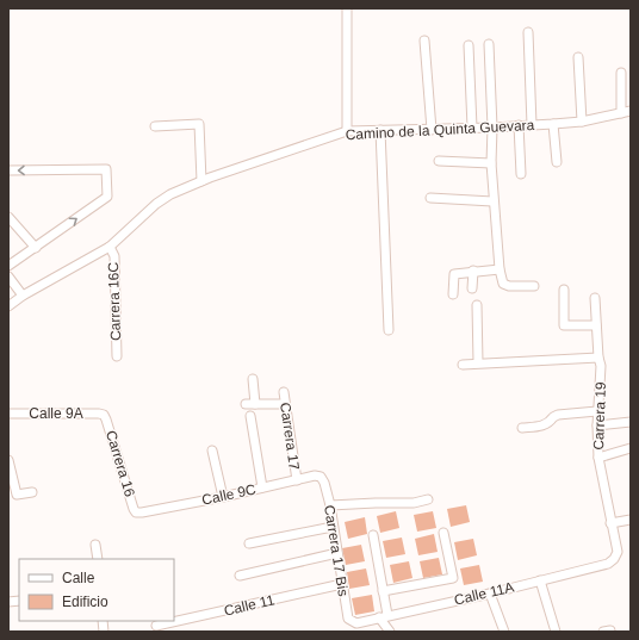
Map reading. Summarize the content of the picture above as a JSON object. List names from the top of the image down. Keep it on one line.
{"streets":{"street":["Camino de la Quinta Guevara","Carrera 16C","Calle 9A","Carrera 19","Carrera 17","Carrera 16","Calle 9C","Carrera 17 Bis","Calle 11A","Calle 11"]},"crossings":[["Camino de la Quinta Guevara","Carrera 16C"],["Calle 9A","Carrera 16"],["Carrera 19","Calle 11A"],["Carrera 17","Calle 9C"],["Carrera 16","Calle 9C"],["Calle 9C","Carrera 17 Bis"],["Carrera 17 Bis","Calle 11A"],["Carrera 17 Bis","Calle 11"]],"legend":["Calle","Edificio"]}
